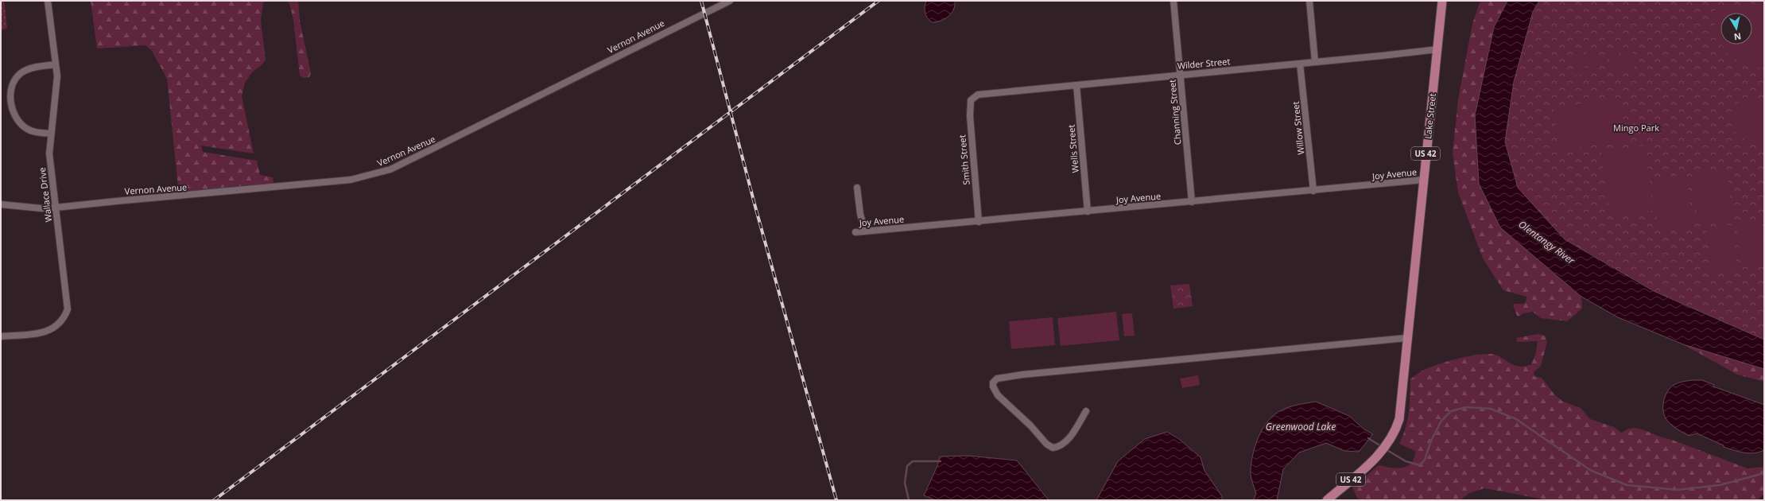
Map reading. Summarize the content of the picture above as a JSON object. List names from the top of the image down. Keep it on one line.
{"streets":{"main road":["Lake Street","US 42"],"street":["Vernon Avenue","Wilder Street","Channing Street","Willow Street","Wells Street","Smith Street","Joy Avenue","Wallace Drive"]},"crossings":[["Vernon Avenue","Wallace Drive"],["Wilder Street","Channing Street"],["Wilder Street","Lake Street"],["Wilder Street","Willow Street"],["Wilder Street","Wells Street"],["Wilder Street","Smith Street"],["Channing Street","Joy Avenue"],["Lake Street","US 42"],["Lake Street","Joy Avenue"],["Willow Street","Joy Avenue"],["Wells Street","Joy Avenue"],["Smith Street","Joy Avenue"]],"water":["Olentangy River","Greenwood Lake"],"parks":["Mingo Park"],"north":"bottom"}
